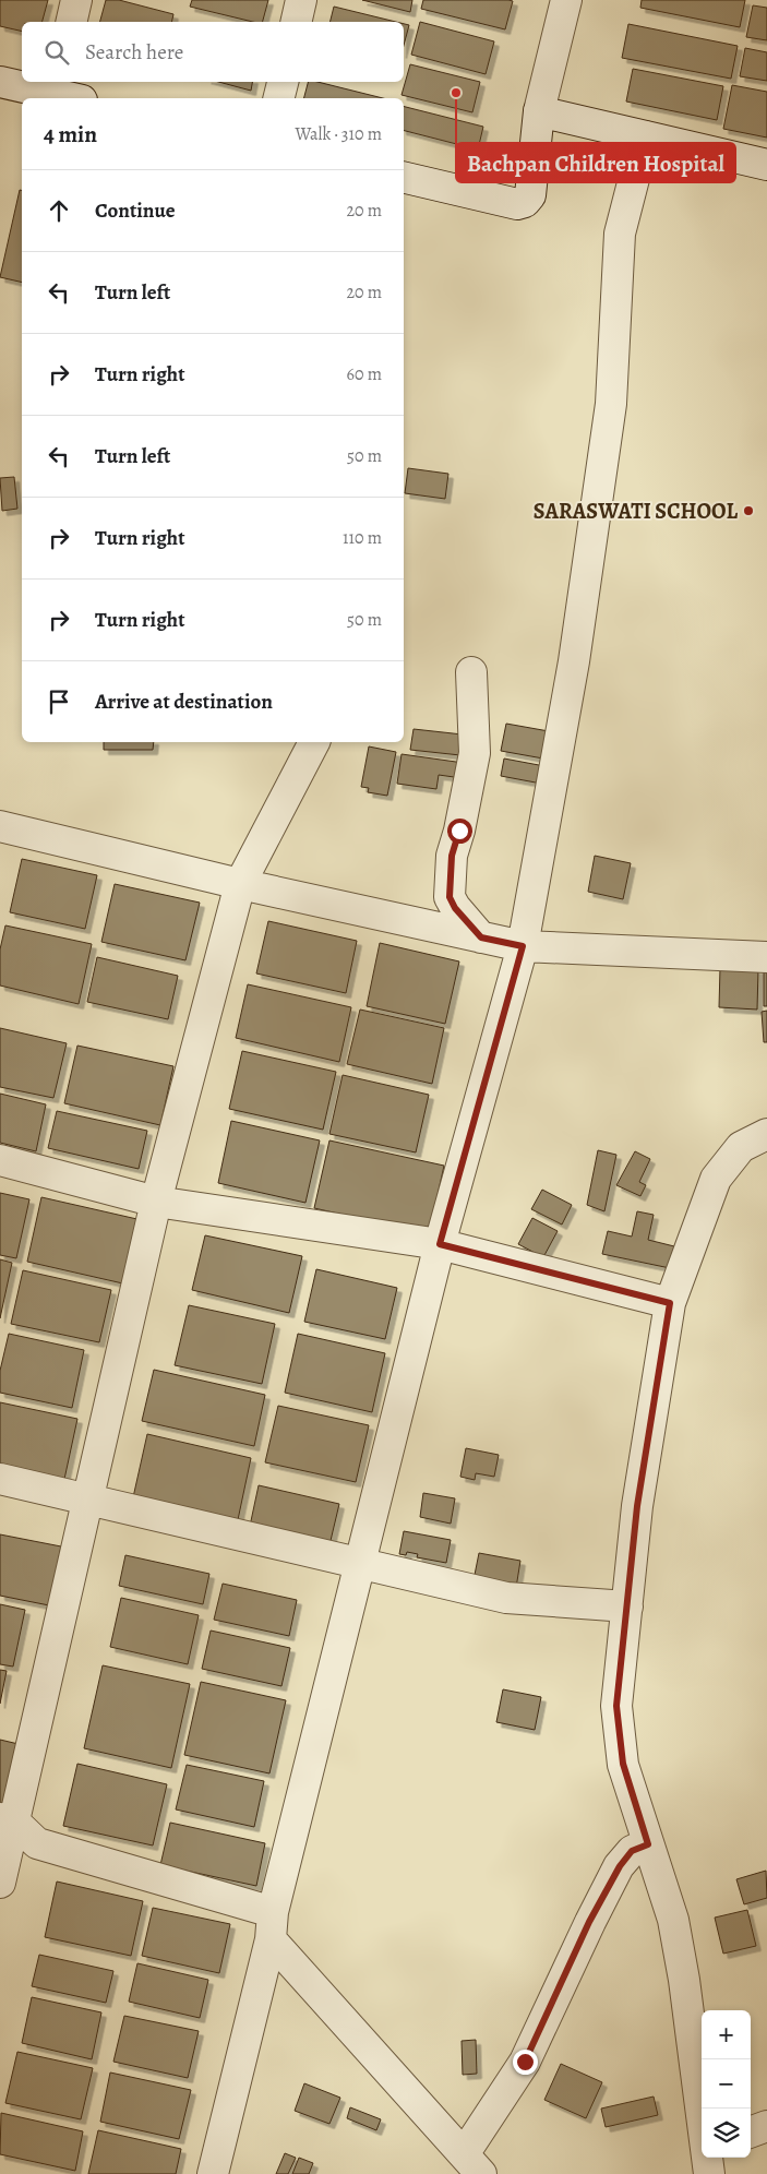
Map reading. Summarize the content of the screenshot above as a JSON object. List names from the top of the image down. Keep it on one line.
{"places":["Bachpan Children Hospital","SARASWATI SCHOOL"],"page":{"search":"Search here","heading":["4 min","Walk · 310 m"],"list":[["Continue","20 m"],["Turn left","20 m"],["Turn right","60 m"],["Turn left","50 m"],["Turn right","110 m"],["Turn right","50 m"],"Arrive at destination"],"map_buttons":["+","−"]}}
